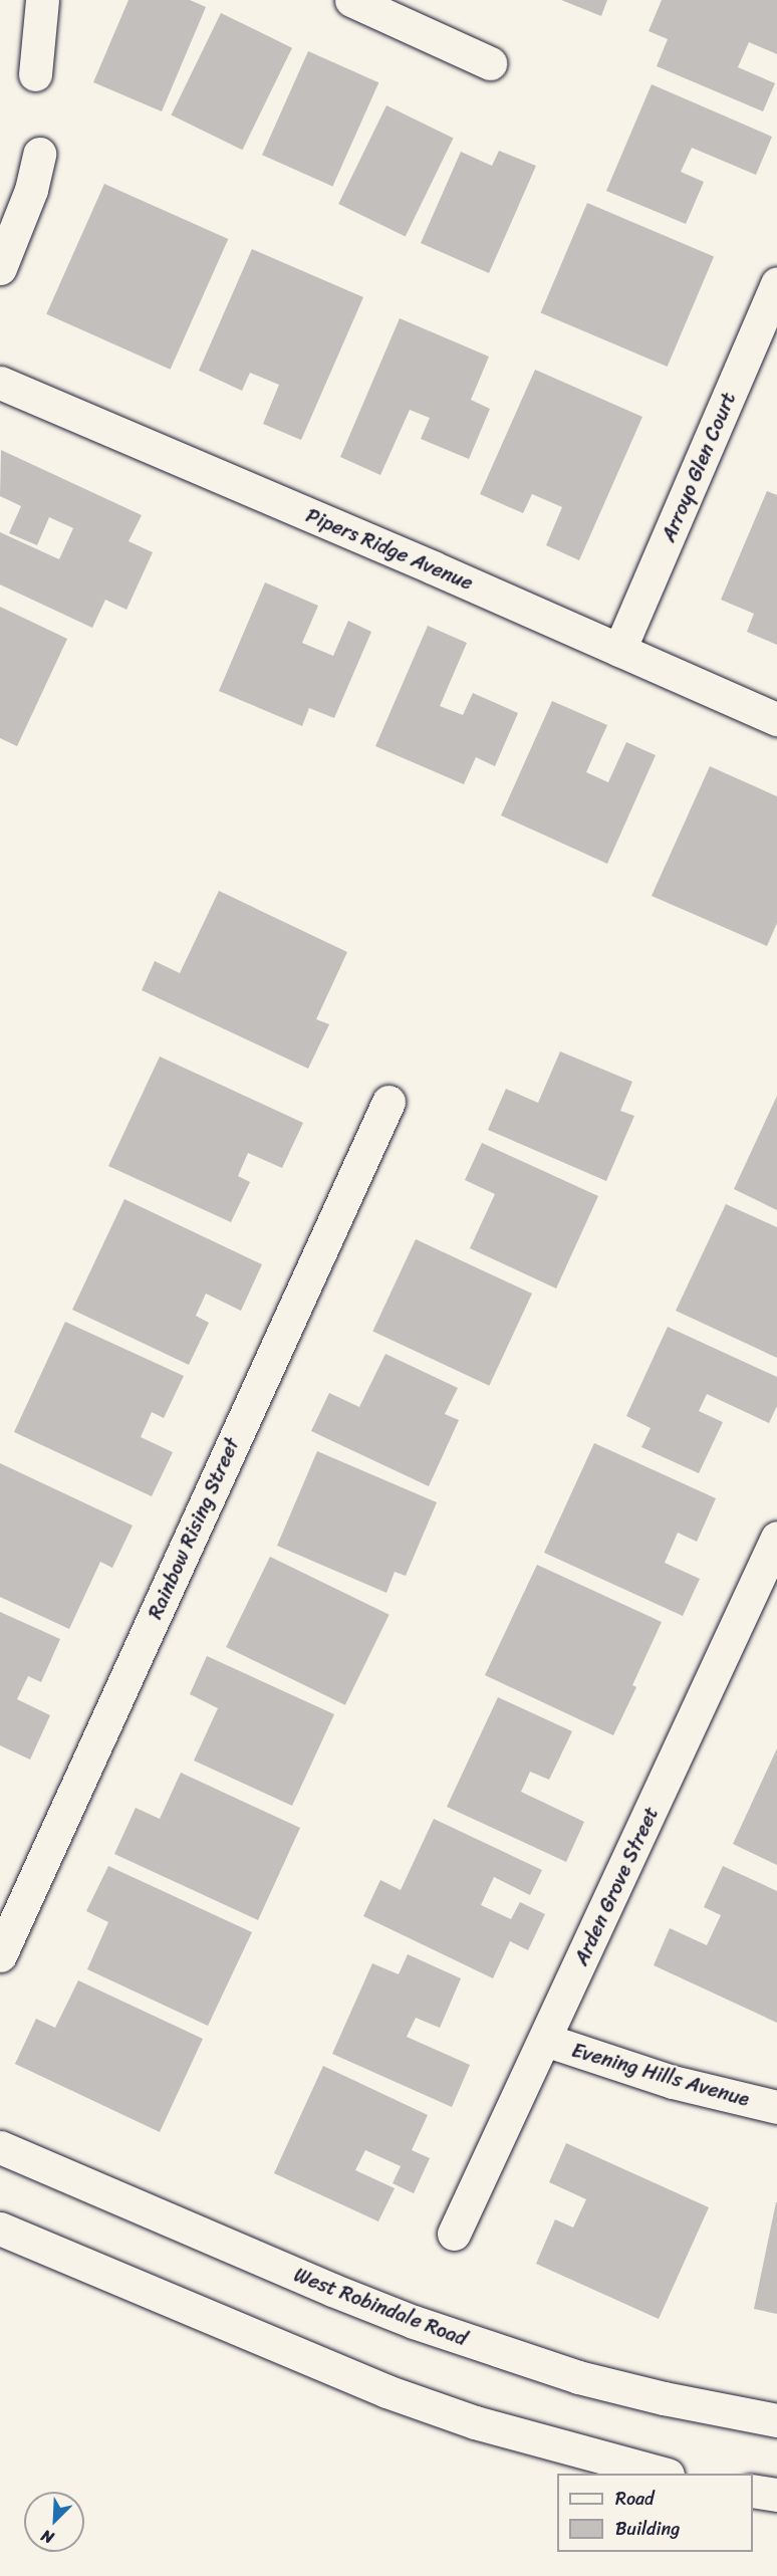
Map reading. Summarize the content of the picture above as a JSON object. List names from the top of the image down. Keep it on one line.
{"streets":{"street":["Arroyo Glen Court","Pipers Ridge Avenue","Rainbow Rising Street","Arden Grove Street","Evening Hills Avenue","West Robindale Road"]},"crossings":[["Arroyo Glen Court","Pipers Ridge Avenue"],["Arden Grove Street","Evening Hills Avenue"]],"legend":["Road","Building"],"north":"bottom left"}
